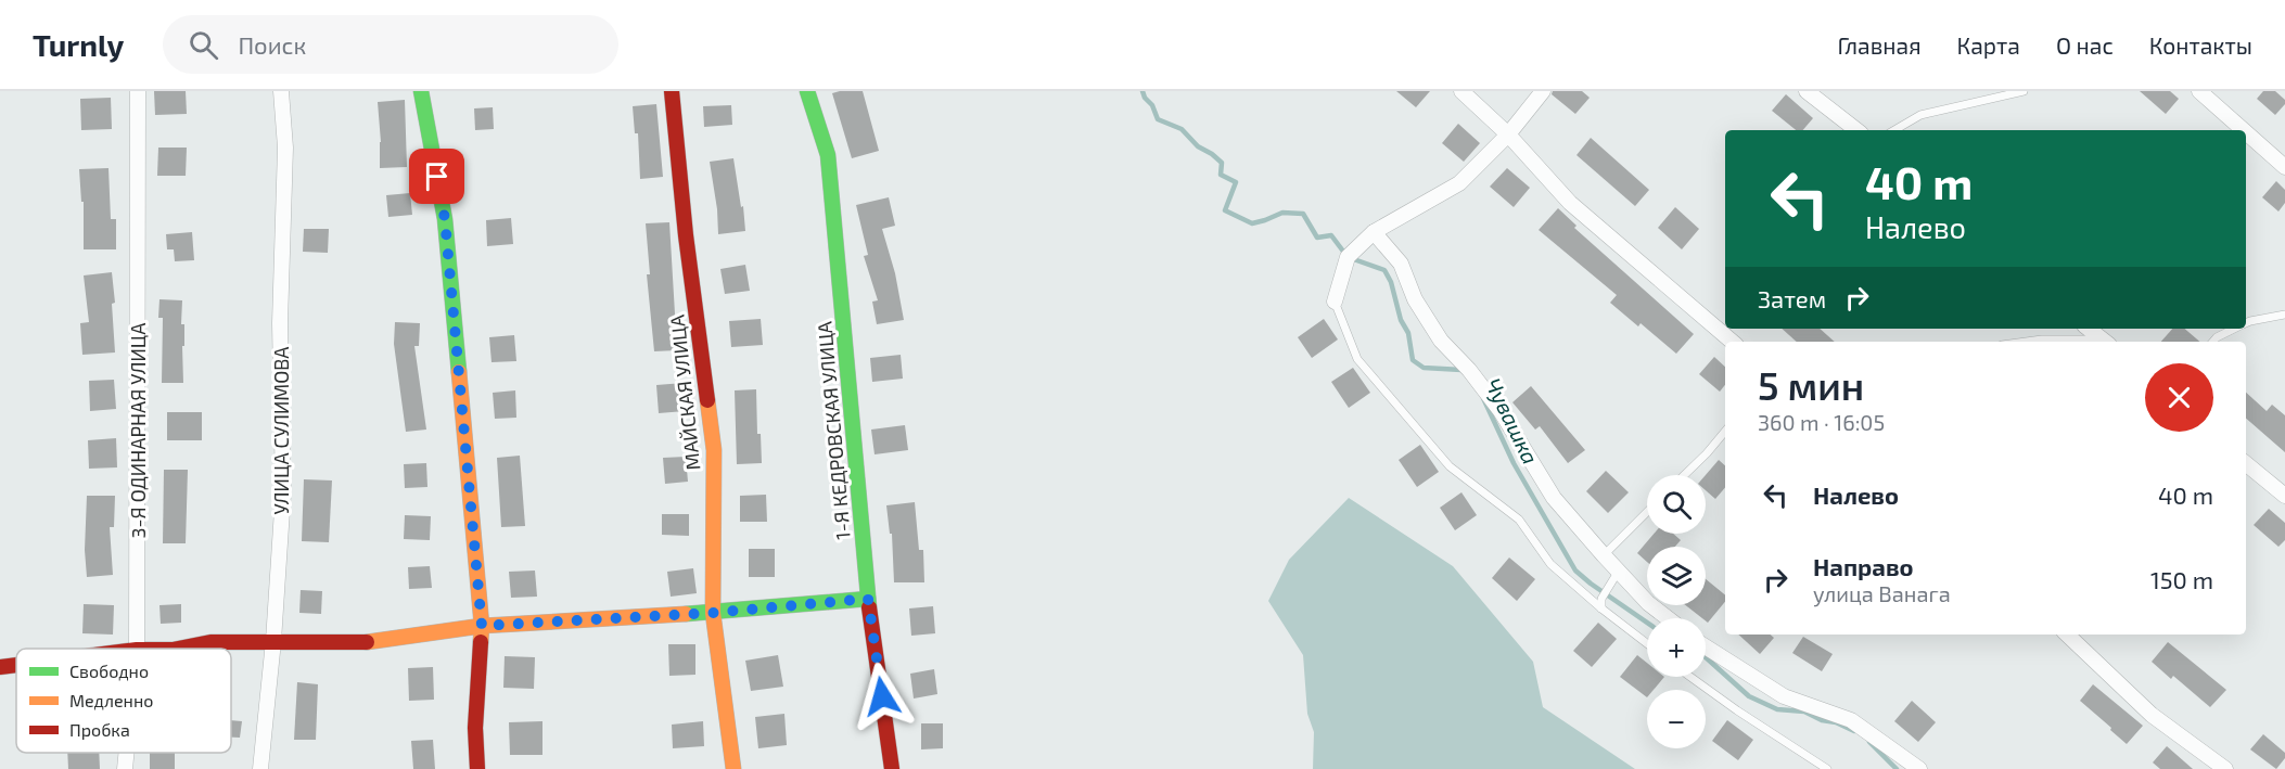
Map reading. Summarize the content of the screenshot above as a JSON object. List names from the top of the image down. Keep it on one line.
{"streets":{"street":["МАЙСКАЯ УЛИЦА","3-Я ОДИНАРНАЯ УЛИЦА","УЛИЦА СУЛИМОВА","1-Я КЕДРОВСКАЯ УЛИЦА"]},"water":["Чувашка"],"legend":["Свободно","Медленно","Пробка"],"page":{"header":"Turnly","search":"Поиск","nav":["Главная","Карта","О нас","Контакты"],"turn":["40 m","Налево"],"then":"Затем","heading":["5 мин","360 m · 16:05"],"list":[{"name":"Налево","value":"40 m"},{"name":"Направо","note":"улица Ванага","value":"150 m"}],"map_buttons":["+","−"]}}
